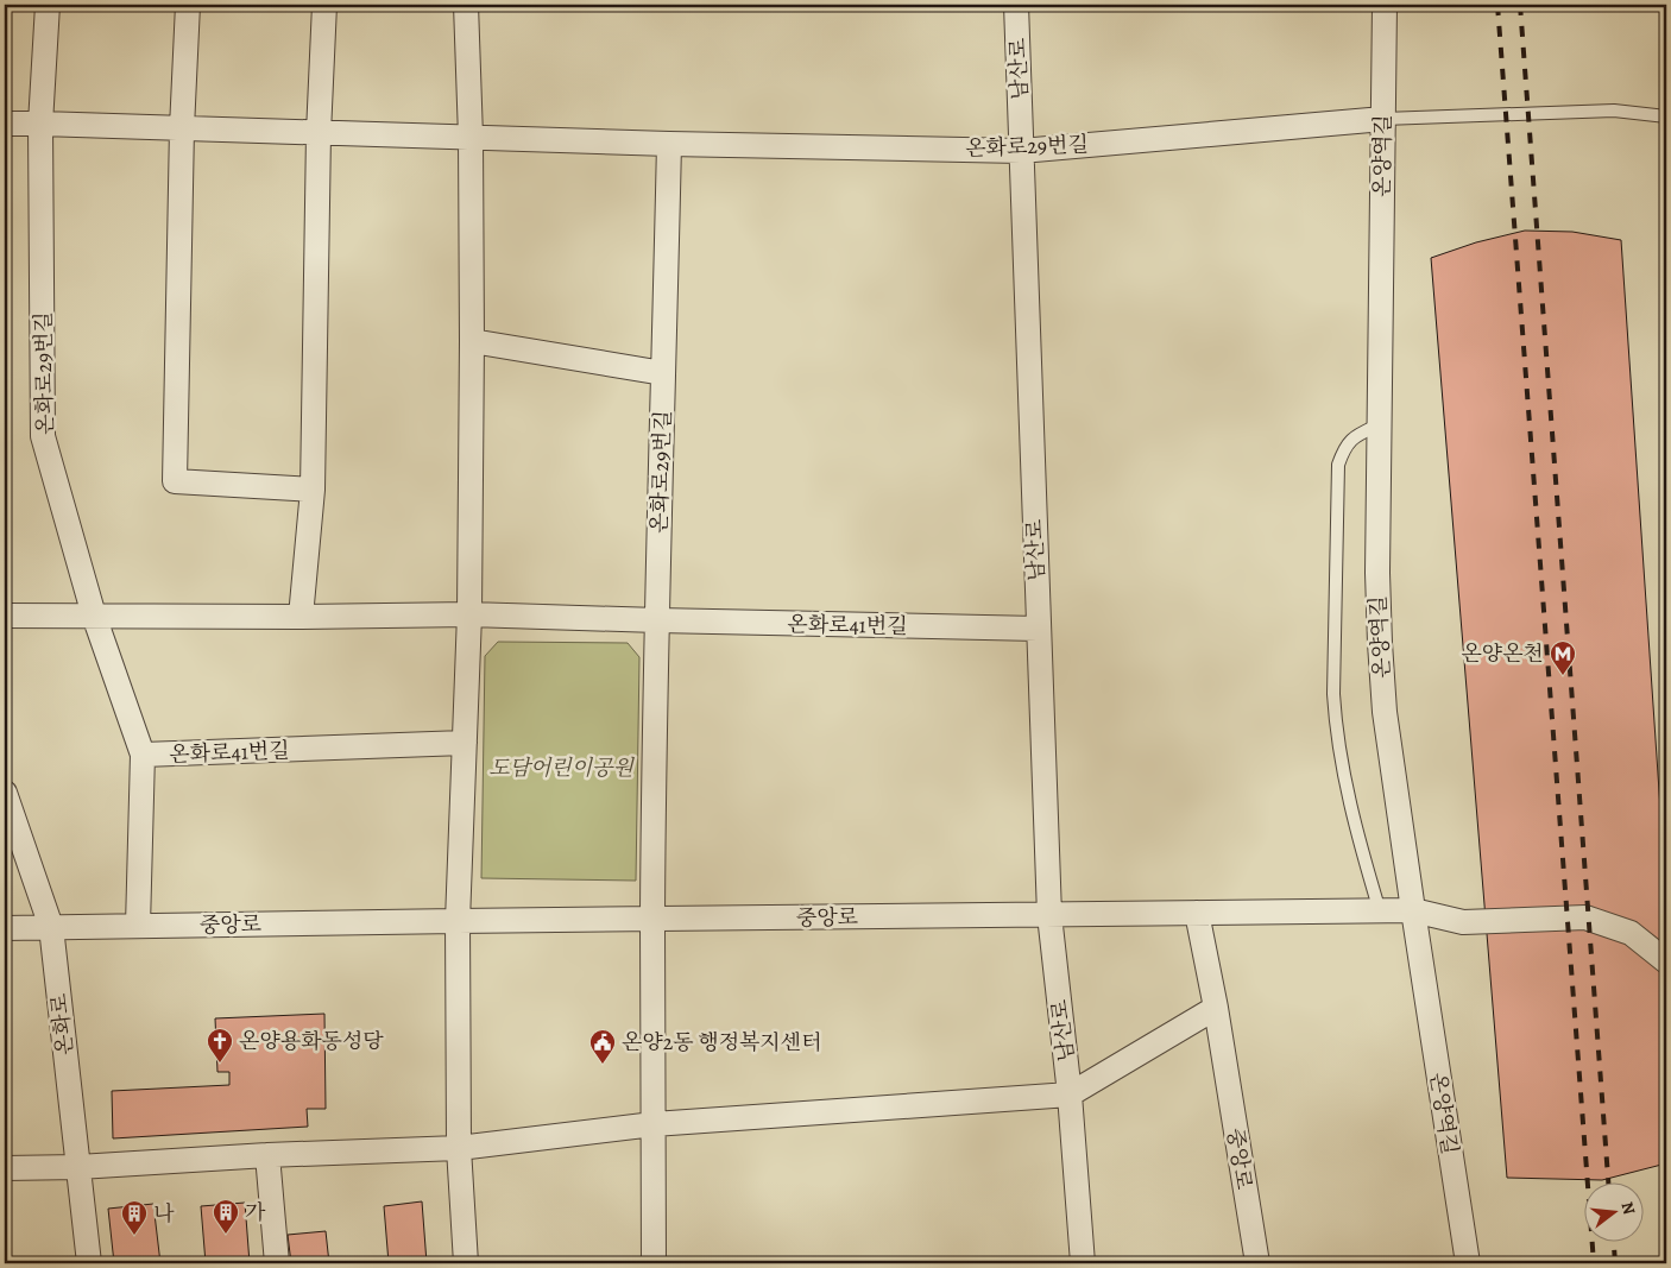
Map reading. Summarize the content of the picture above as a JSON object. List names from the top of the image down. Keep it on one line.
{"streets":{"street":["남산로","온화로29번길","온양역길","온화로41번길","중앙로","온화로"]},"crossings":[["남산로","온화로29번길"],["남산로","온화로41번길"],["남산로","중앙로"],["온화로29번길","온양역길"],["온화로29번길","온화로41번길"],["온양역길","중앙로"],["중앙로","온화로"]],"parks":["도담어린이공원"],"places":{"metro station":["온양온천"],"church":["온양용화동성당"],"public building":["온양2동 행정복지센터"],"building":["가","나"]},"north":"right"}
